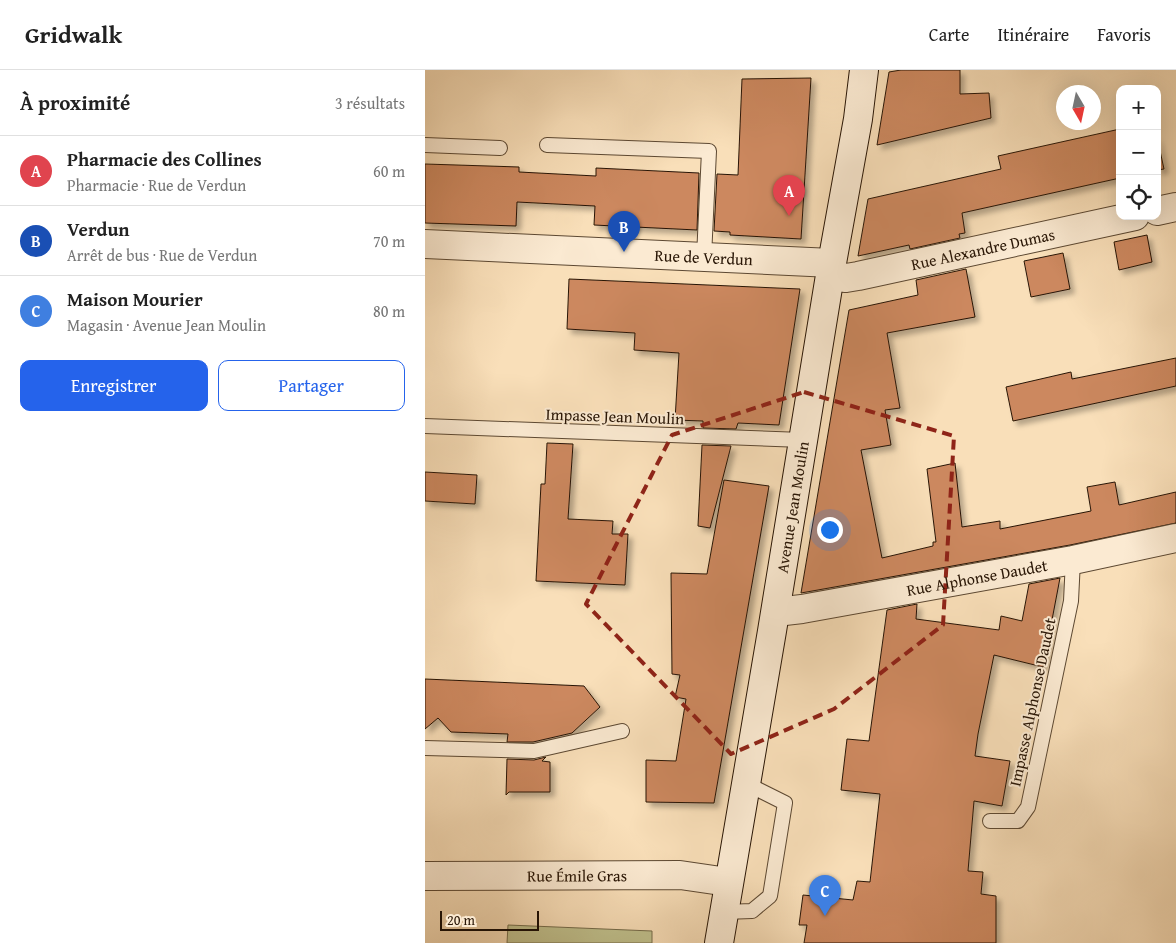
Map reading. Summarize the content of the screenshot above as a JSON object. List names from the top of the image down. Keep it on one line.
{"streets":{"street":["Rue Alexandre Dumas","Rue de Verdun","Avenue Jean Moulin","Rue Alphonse Daudet","Rue Émile Gras"],"lane":["Impasse Jean Moulin","Impasse Alphonse Daudet"]},"crossings":[["Rue Alexandre Dumas","Rue de Verdun"],["Rue Alexandre Dumas","Avenue Jean Moulin"],["Rue de Verdun","Avenue Jean Moulin"],["Impasse Jean Moulin","Avenue Jean Moulin"],["Avenue Jean Moulin","Rue Alphonse Daudet"],["Avenue Jean Moulin","Rue Émile Gras"],["Rue Alphonse Daudet","Impasse Alphonse Daudet"]],"scale_bar":"20 m","north":"bottom","page":{"header":"Gridwalk","nav":["Carte","Itinéraire","Favoris"],"heading":["À proximité","3 résultats"],"map_buttons":["+","−"],"list":[{"mark":"A","name":"Pharmacie des Collines","note":"Pharmacie · Rue de Verdun","value":"60 m"},{"mark":"B","name":"Verdun","note":"Arrêt de bus · Rue de Verdun","value":"70 m"},{"mark":"C","name":"Maison Mourier","note":"Magasin · Avenue Jean Moulin","value":"80 m"}],"pins":["A","B","C"],"buttons":["Enregistrer","Partager"],"scale":"20 m"}}
